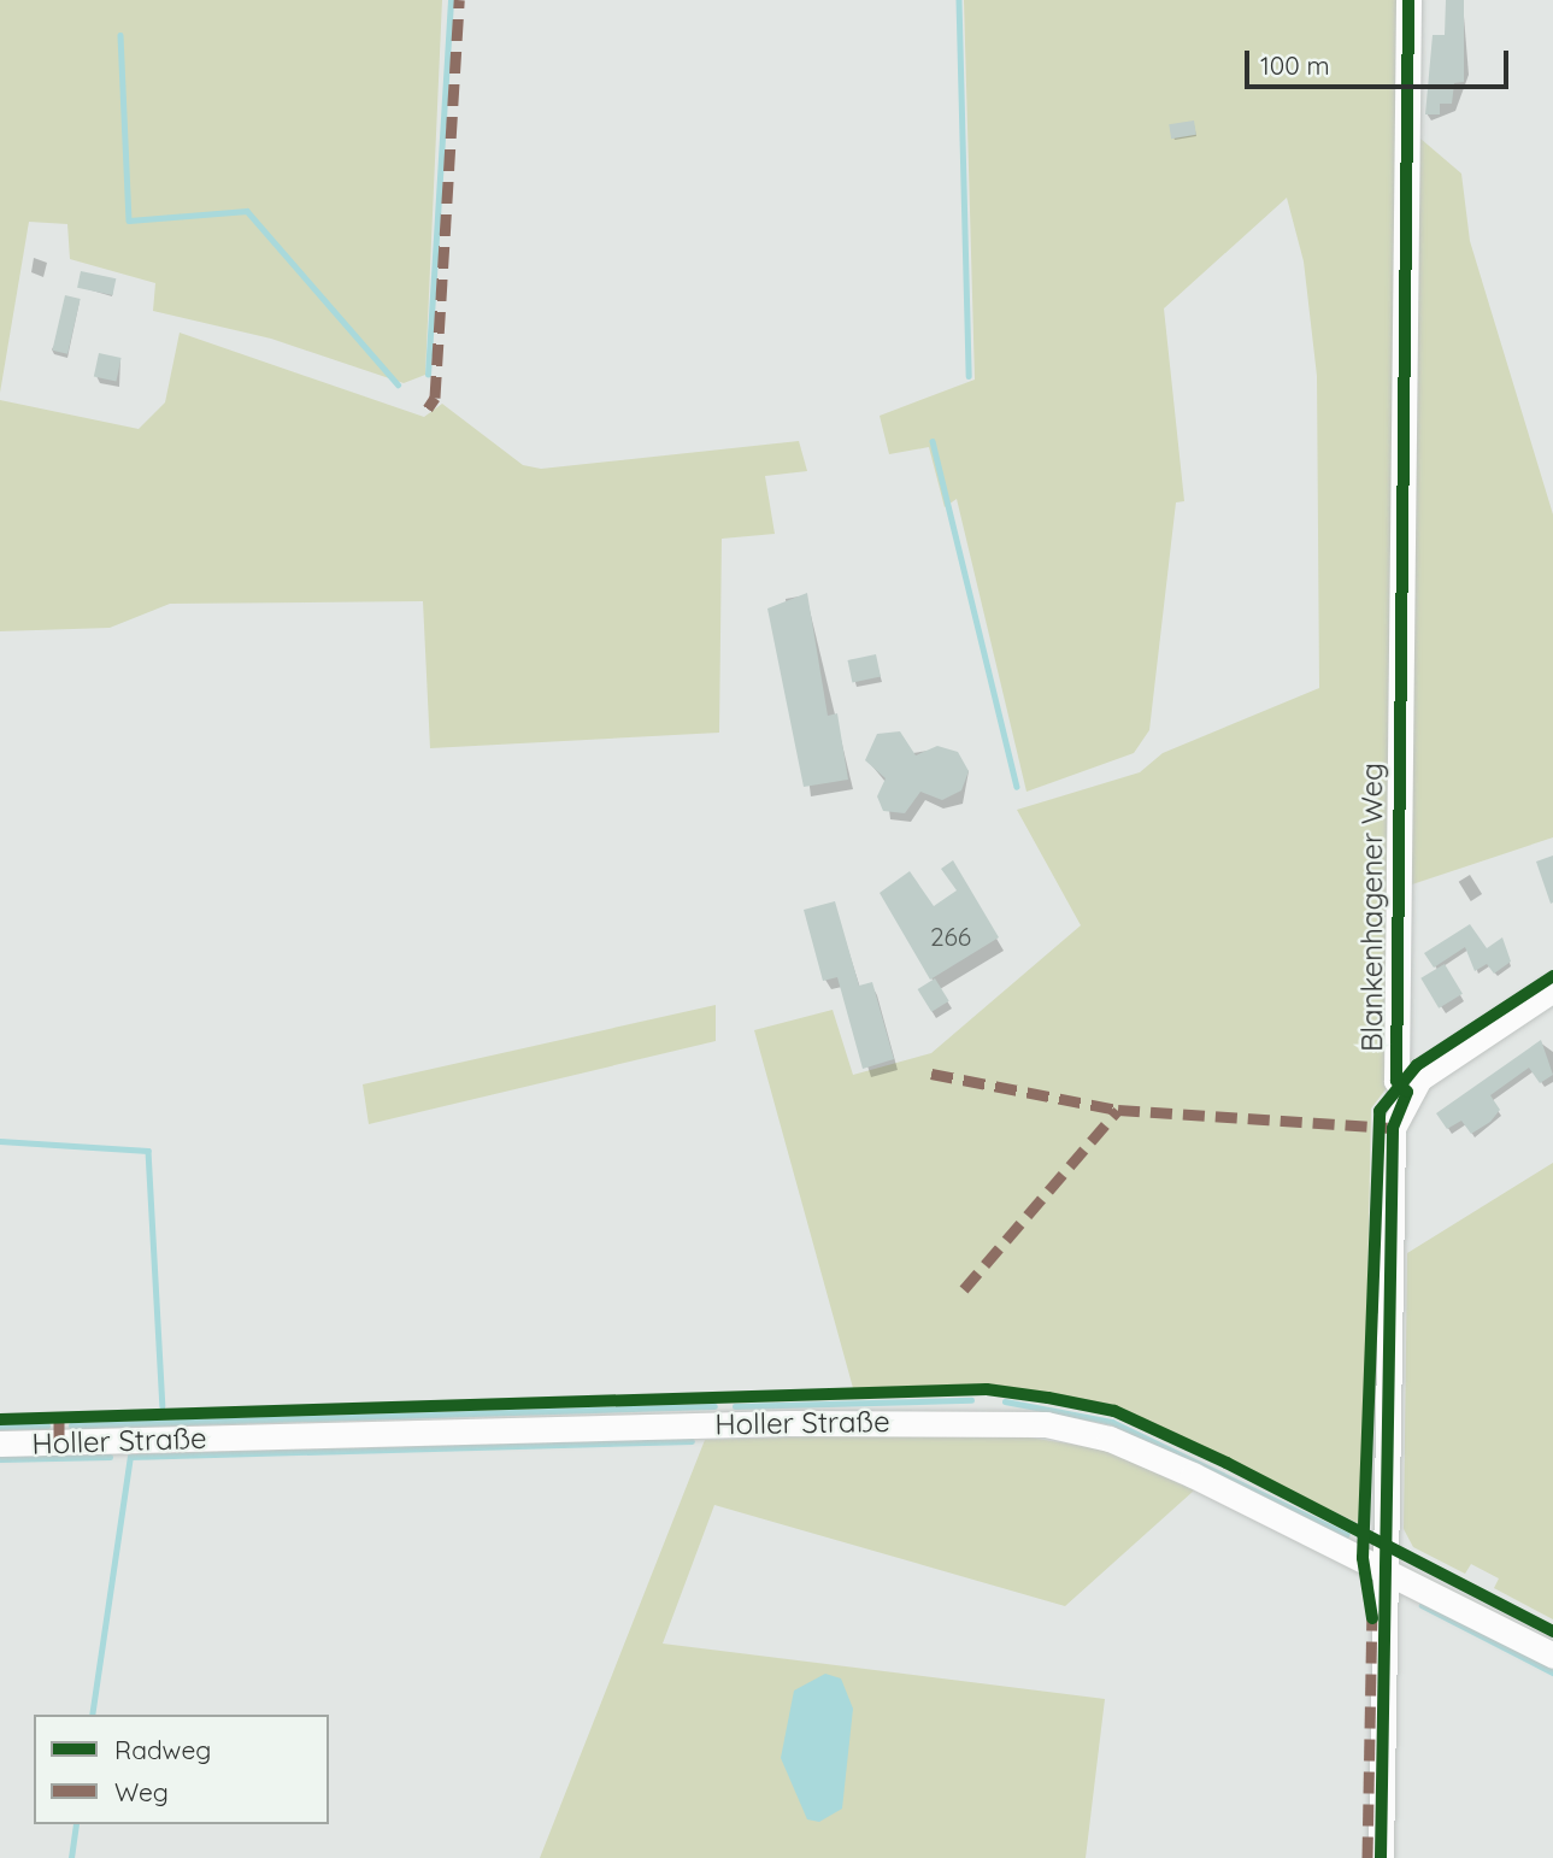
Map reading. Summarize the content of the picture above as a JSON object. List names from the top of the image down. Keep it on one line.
{"streets":{"street":["Blankenhagener Weg","Holler Straße"]},"crossings":[["Blankenhagener Weg","Holler Straße"]],"house_numbers":["266"],"legend":["Radweg","Weg"],"scale_bar":"100 m"}
